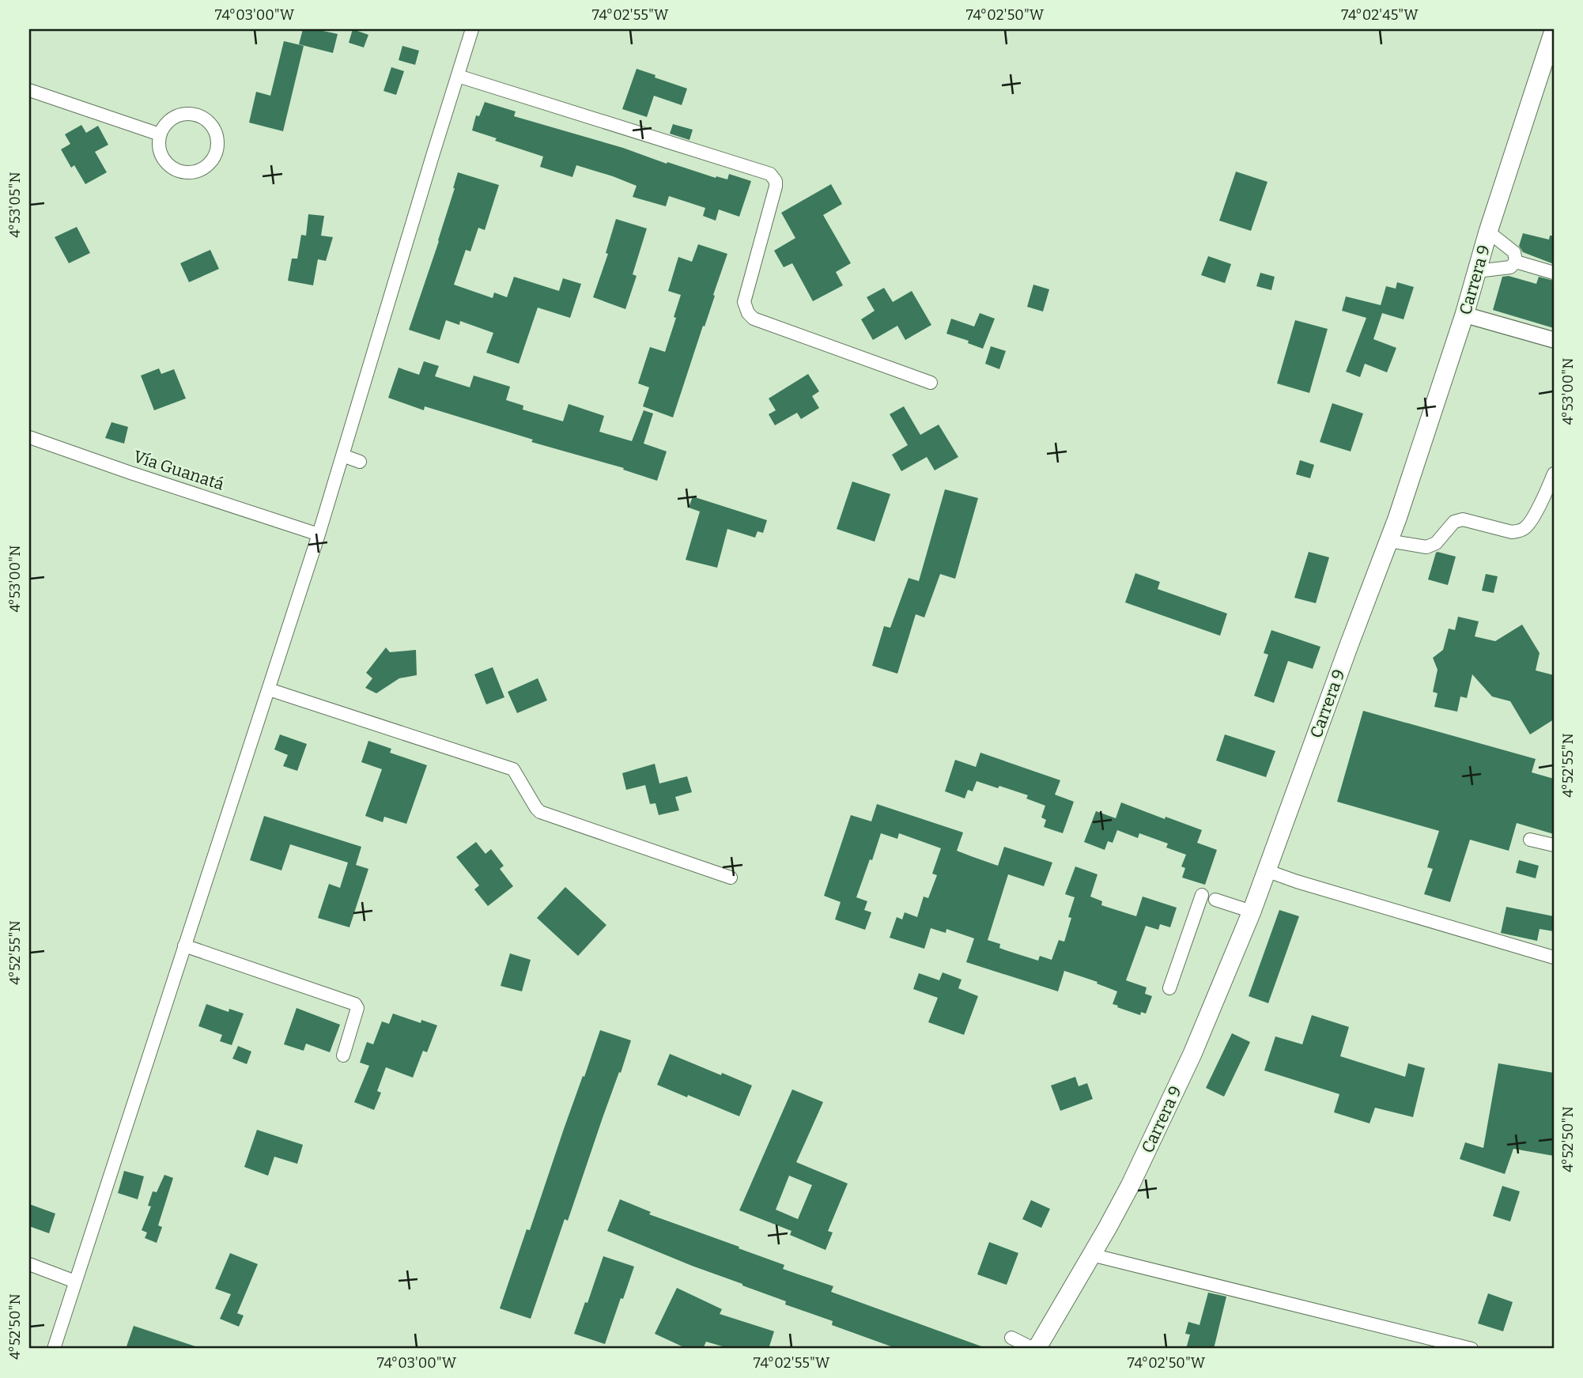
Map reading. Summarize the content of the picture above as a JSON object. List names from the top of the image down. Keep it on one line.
{"streets":{"main road":["Carrera 9"],"street":["Vía Guanatá"]},"coordinates":["74°03'00\"W","74°02'55\"W","74°02'50\"W","74°02'45\"W","4°53'05\"N","4°53'00\"N","4°52'55\"N","4°52'50\"N"]}
